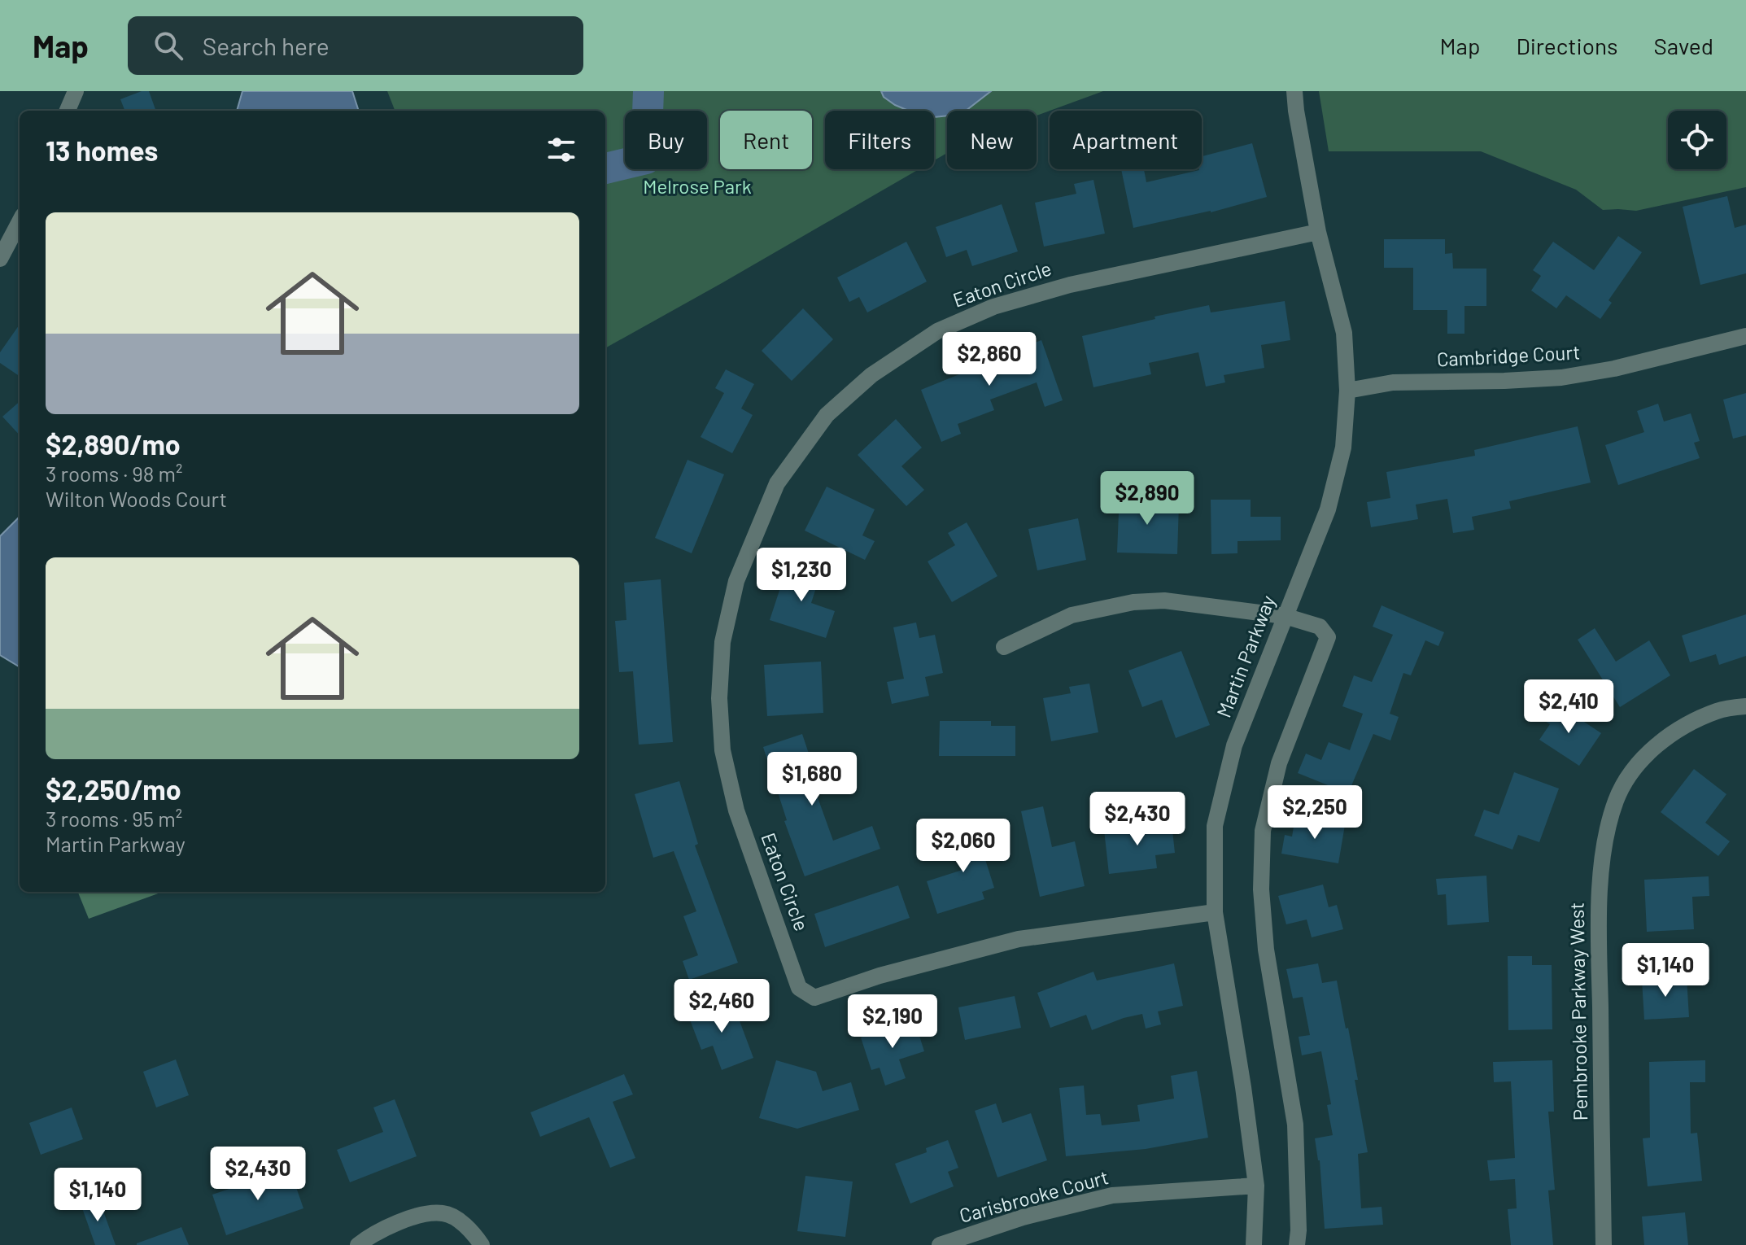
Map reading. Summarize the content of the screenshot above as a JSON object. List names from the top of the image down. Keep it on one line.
{"streets":{"street":["Eaton Circle","Cambridge Court","Martin Parkway","Pembrooke Parkway West","Carisbrooke Court"]},"crossings":[["Eaton Circle","Martin Parkway"],["Cambridge Court","Martin Parkway"],["Martin Parkway","Carisbrooke Court"]],"parks":["Melrose Park"],"page":{"header":"Map","search":"Search here","nav":["Map","Directions","Saved"],"chip":["Buy","Rent","Filters","New","Apartment"],"heading":"13 homes","list":[{"name":"$2,890/mo","note":"3 rooms · 98 m² · Wilton Woods Court"},{"name":"$2,250/mo","note":"3 rooms · 95 m² · Martin Parkway"}],"price":["$2,860","$2,890","$1,230","$2,410","$1,680","$2,250","$2,430","$2,060","$1,140","$2,460","$2,190","$2,430","$1,140"]}}
